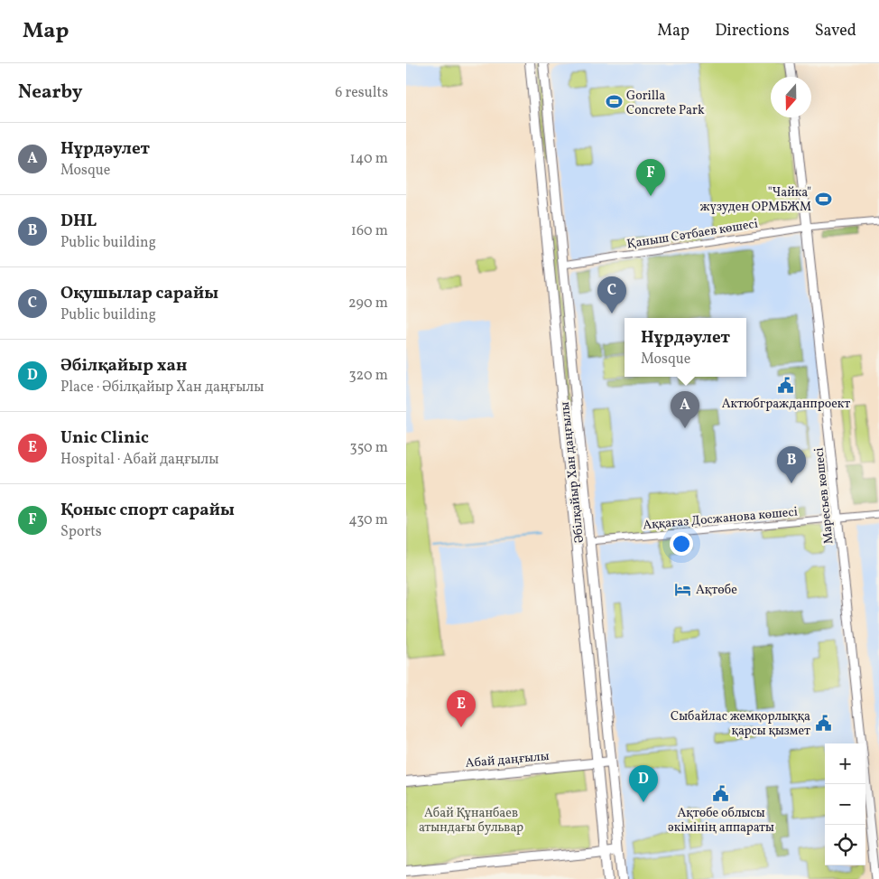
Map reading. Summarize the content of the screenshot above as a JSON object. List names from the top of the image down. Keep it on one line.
{"streets":{"main road":["Әбілқайыр Хан даңғылы","Абай даңғылы"],"street":["Қаныш Сәтбаев көшесі","Маресьев көшесі","Аққағаз Досжанова көшесі"]},"crossings":[["Қаныш Сәтбаев көшесі","Әбілқайыр Хан даңғылы"],["Қаныш Сәтбаев көшесі","Маресьев көшесі"],["Әбілқайыр Хан даңғылы","Аққағаз Досжанова көшесі"],["Әбілқайыр Хан даңғылы","Абай даңғылы"],["Маресьев көшесі","Аққағаз Досжанова көшесі"]],"parks":["Абай Құнанбаев атындағы бульвар"],"places":{"sports":["Gorilla Concrete Park","\"Чайка\" жүзуден ОРМБЖМ"],"public building":["Актюбгражданпроект","Сыбайлас жемқорлыққа қарсы қызмет","Ақтөбе облысы әкімінің аппараты"],"hotel":["Ақтөбе"]},"north":"bottom","page":{"header":"Map","nav":["Map","Directions","Saved"],"heading":["Nearby","6 results"],"list":[{"mark":"A","name":"Нұрдәулет","note":"Mosque","value":"140 m"},{"mark":"B","name":"DHL","note":"Public building","value":"160 m"},{"mark":"C","name":"Оқушылар сарайы","note":"Public building","value":"290 m"},{"mark":"D","name":"Әбілқайыр хан","note":"Place · Әбілқайыр Хан даңғылы","value":"320 m"},{"mark":"E","name":"Unic Clinic","note":"Hospital · Абай даңғылы","value":"350 m"},{"mark":"F","name":"Қоныс спорт сарайы","note":"Sports","value":"430 m"}],"pins":["F","C","A","B","E","D"],"popup":["Нұрдәулет","Mosque"],"map_buttons":["+","−"]}}
